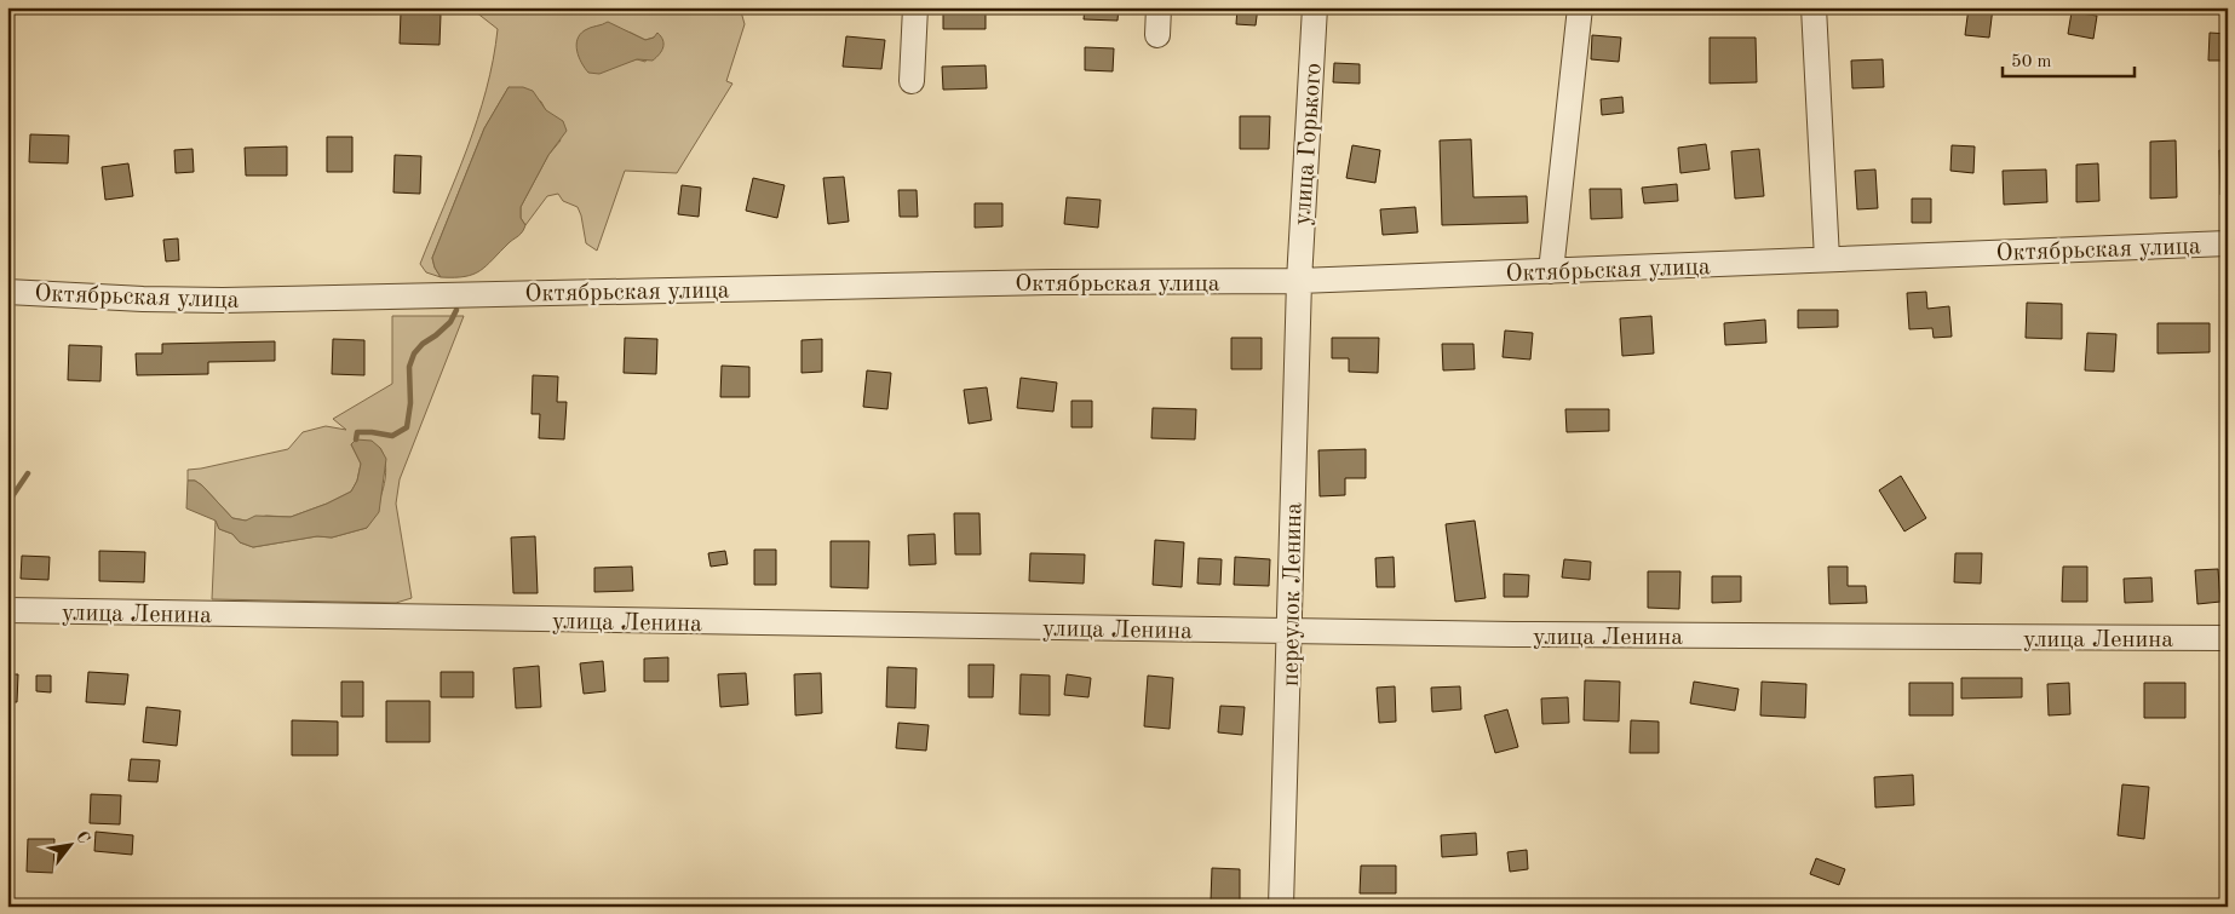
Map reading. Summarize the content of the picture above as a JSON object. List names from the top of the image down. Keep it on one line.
{"streets":{"street":["улица Горького","Октябрьская улица","переулок Ленина","улица Ленина"]},"crossings":[["улица Горького","Октябрьская улица"],["улица Горького","переулок Ленина"],["Октябрьская улица","переулок Ленина"],["переулок Ленина","улица Ленина"]],"scale_bar":"50 m","north":"top right"}
